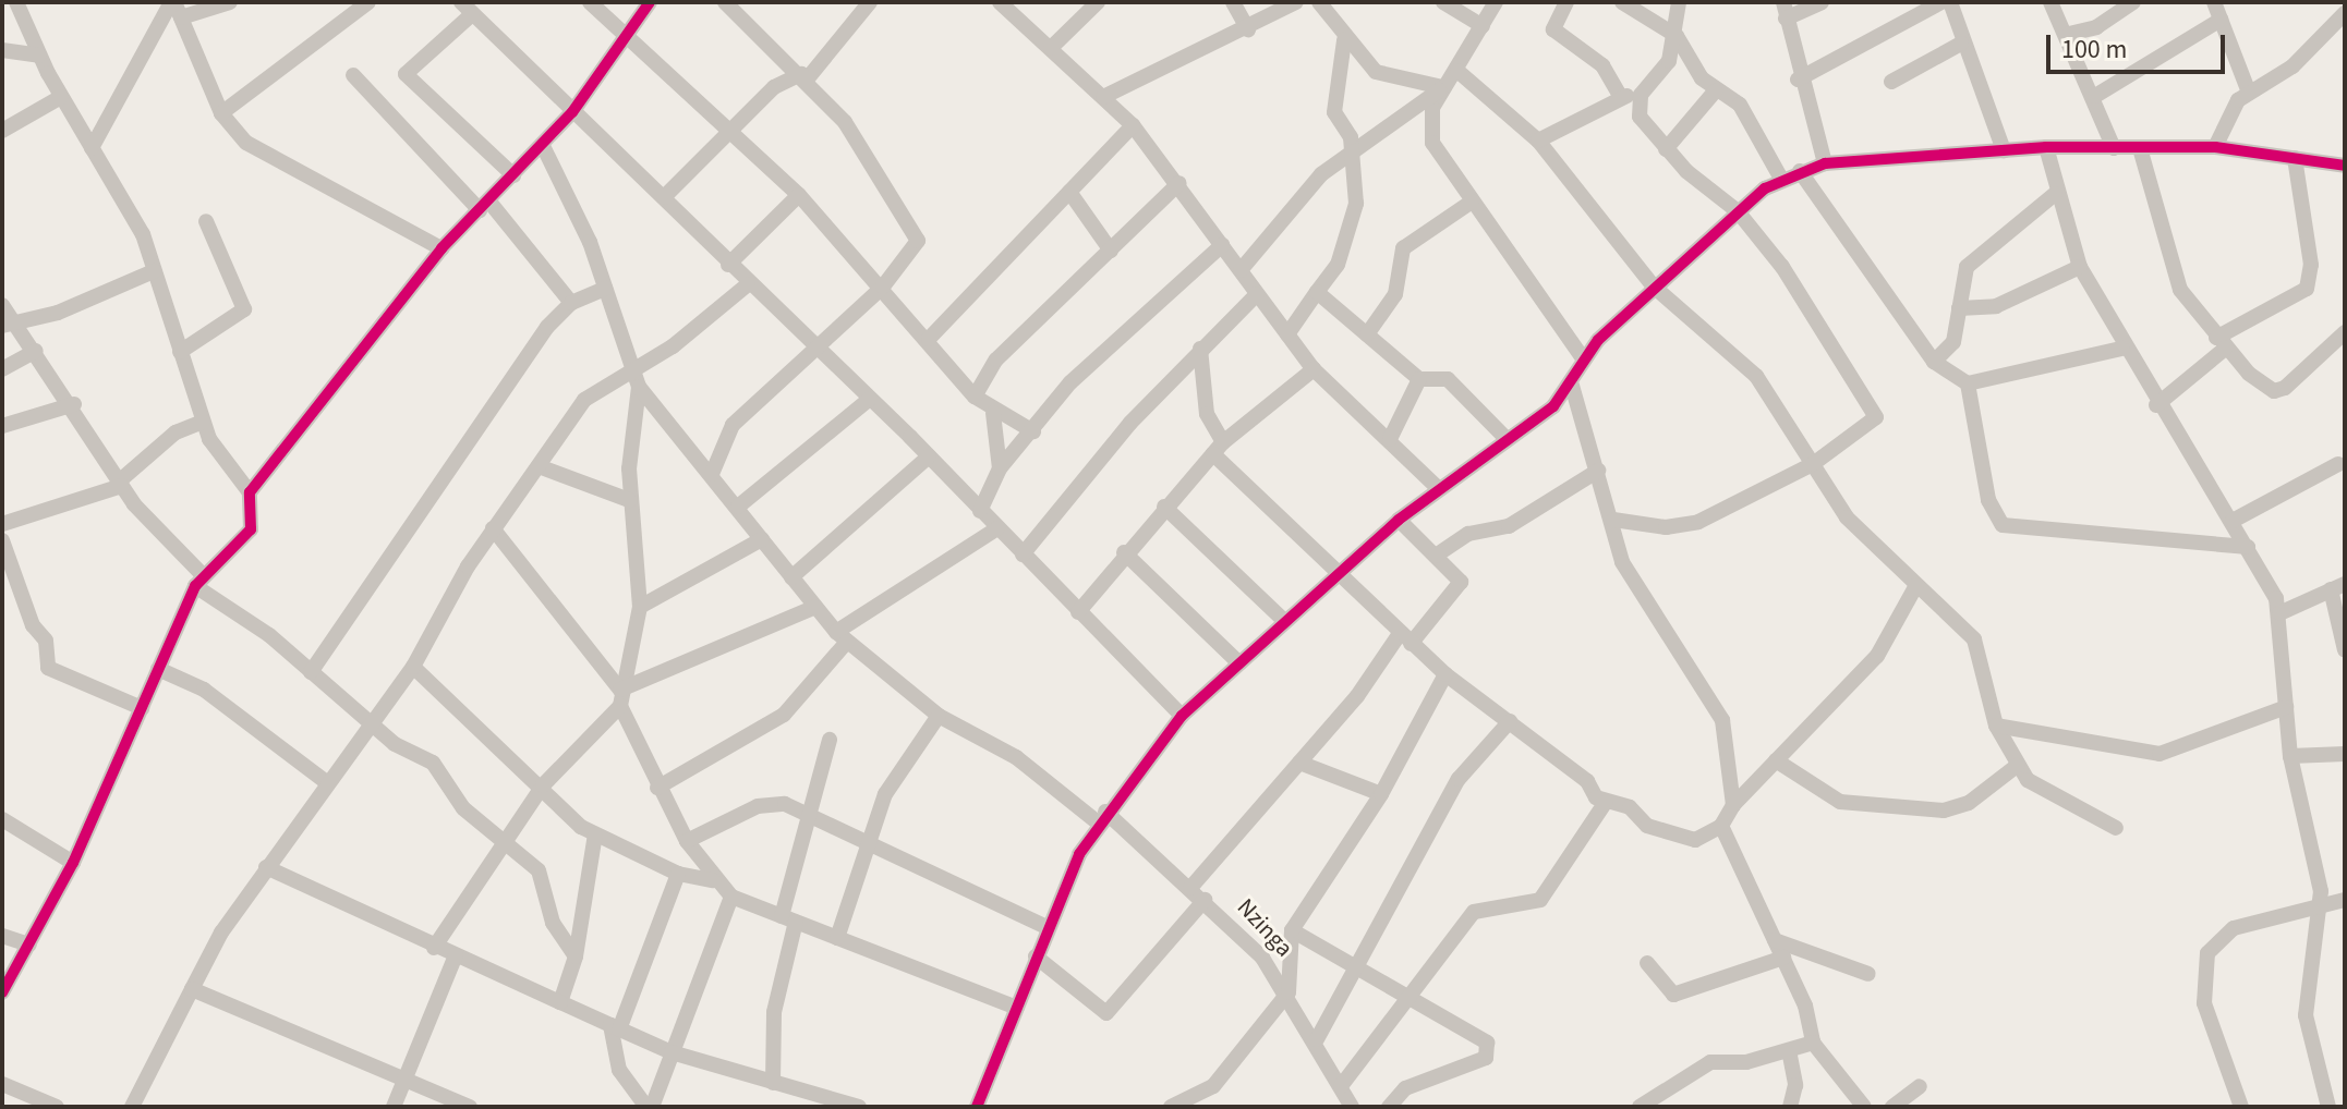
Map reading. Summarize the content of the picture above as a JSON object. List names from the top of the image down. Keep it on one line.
{"streets":{"street":["Nzinga"]},"scale_bar":"100 m"}
